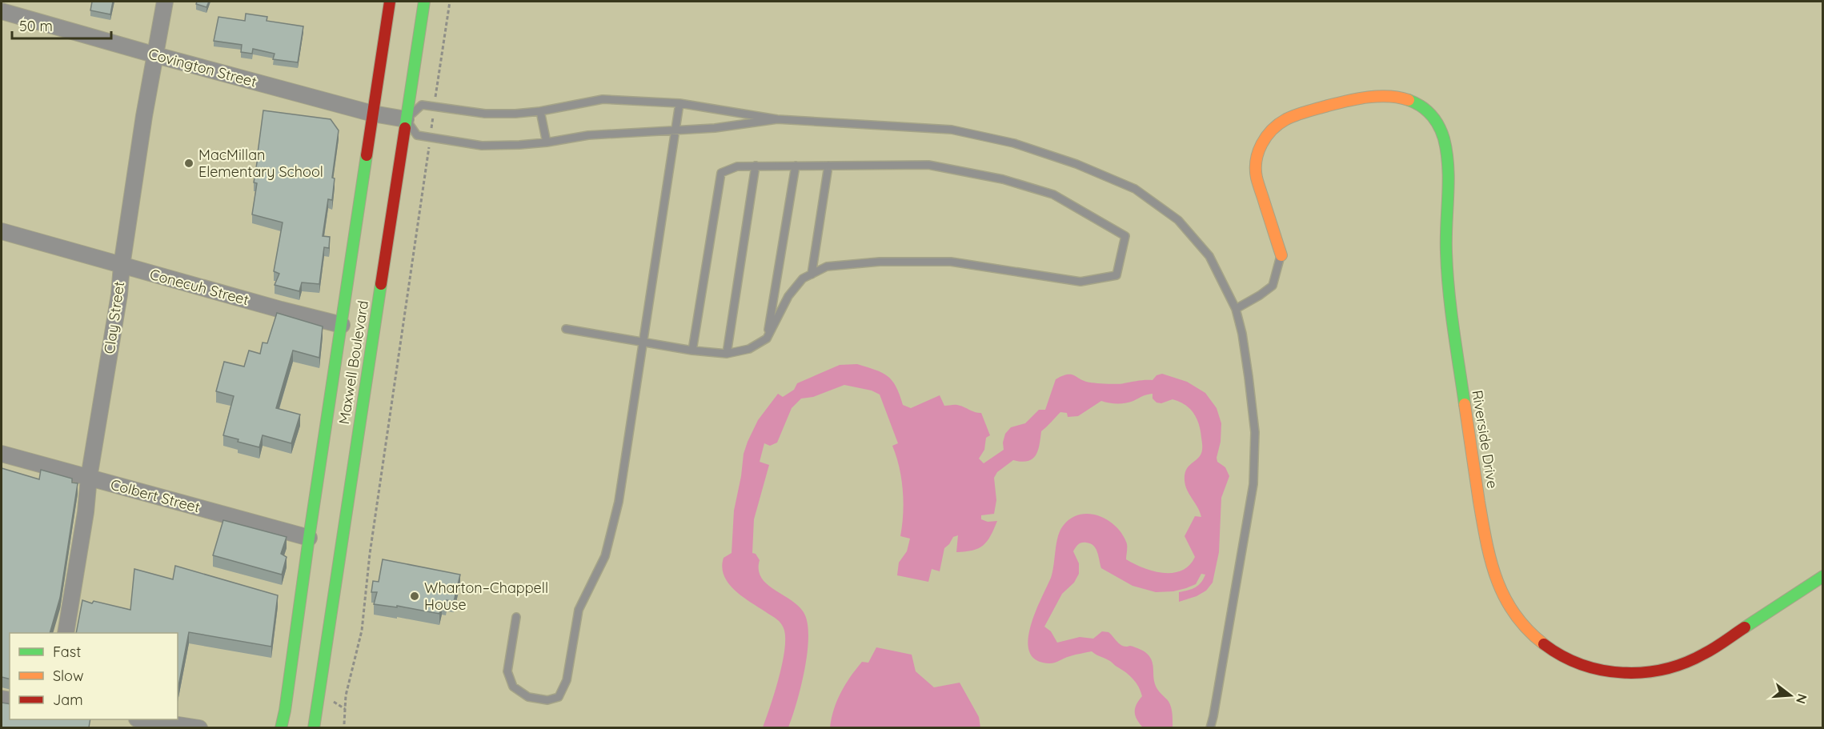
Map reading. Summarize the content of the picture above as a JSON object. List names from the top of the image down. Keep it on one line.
{"streets":{"main road":["Maxwell Boulevard","Riverside Drive"],"street":["Covington Street","Conecuh Street","Clay Street","Colbert Street"]},"crossings":[["Covington Street","Clay Street"],["Covington Street","Maxwell Boulevard"],["Conecuh Street","Clay Street"],["Conecuh Street","Maxwell Boulevard"],["Clay Street","Colbert Street"],["Maxwell Boulevard","Colbert Street"]],"places":["MacMillan Elementary School","Wharton–Chappell House"],"legend":["Fast","Slow","Jam"],"scale_bar":"50 m","north":"right"}
